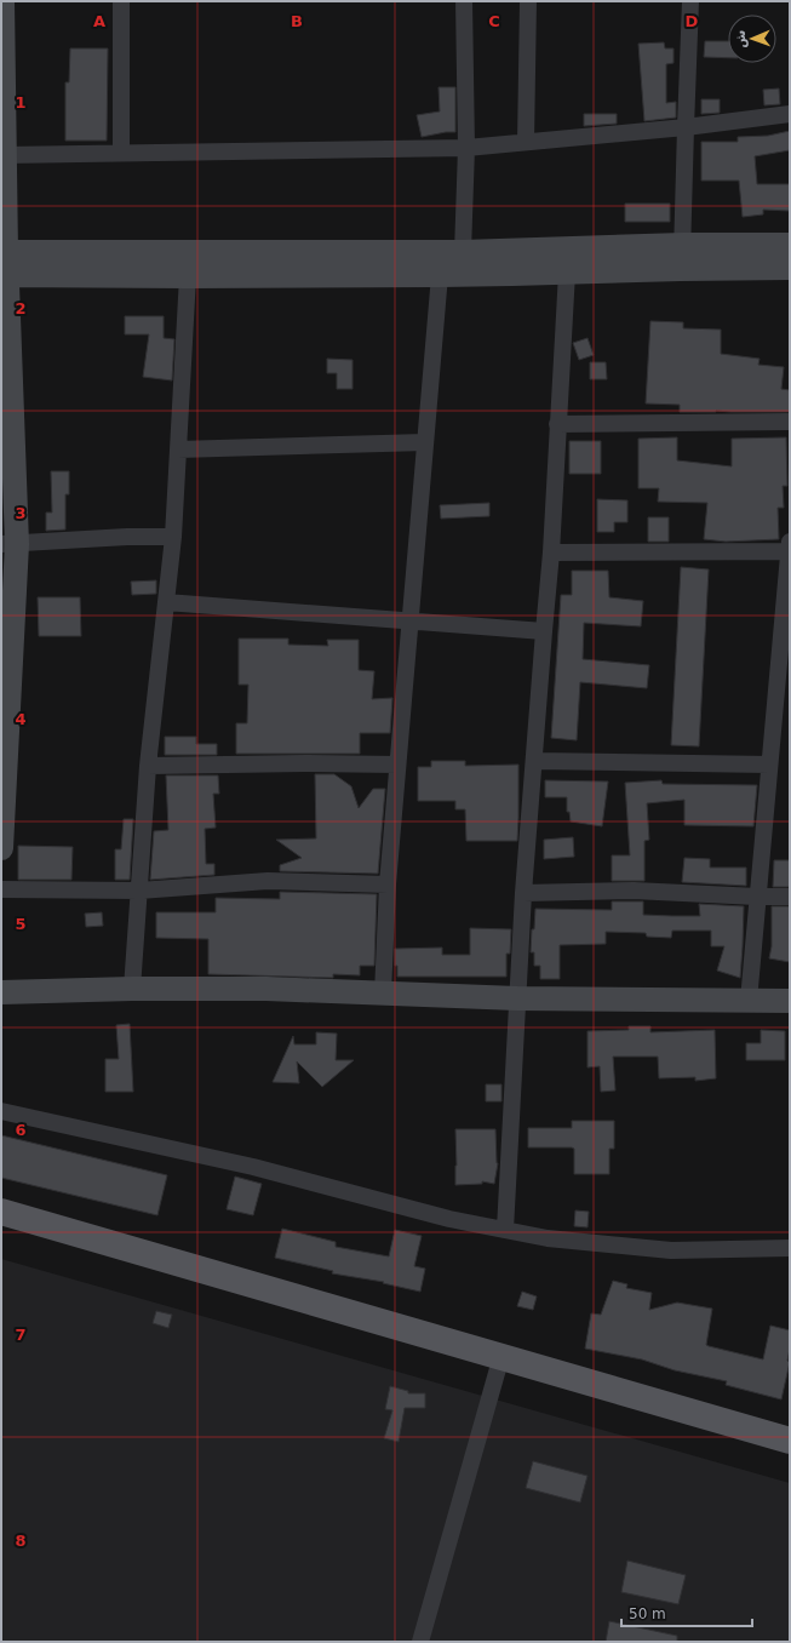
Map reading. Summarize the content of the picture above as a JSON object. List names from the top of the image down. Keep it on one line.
{"scale_bar":"50 m","north":"left","grid":{"columns":["A","B","C","D"],"rows":["1","2","3","4","5","6","7","8"]}}
